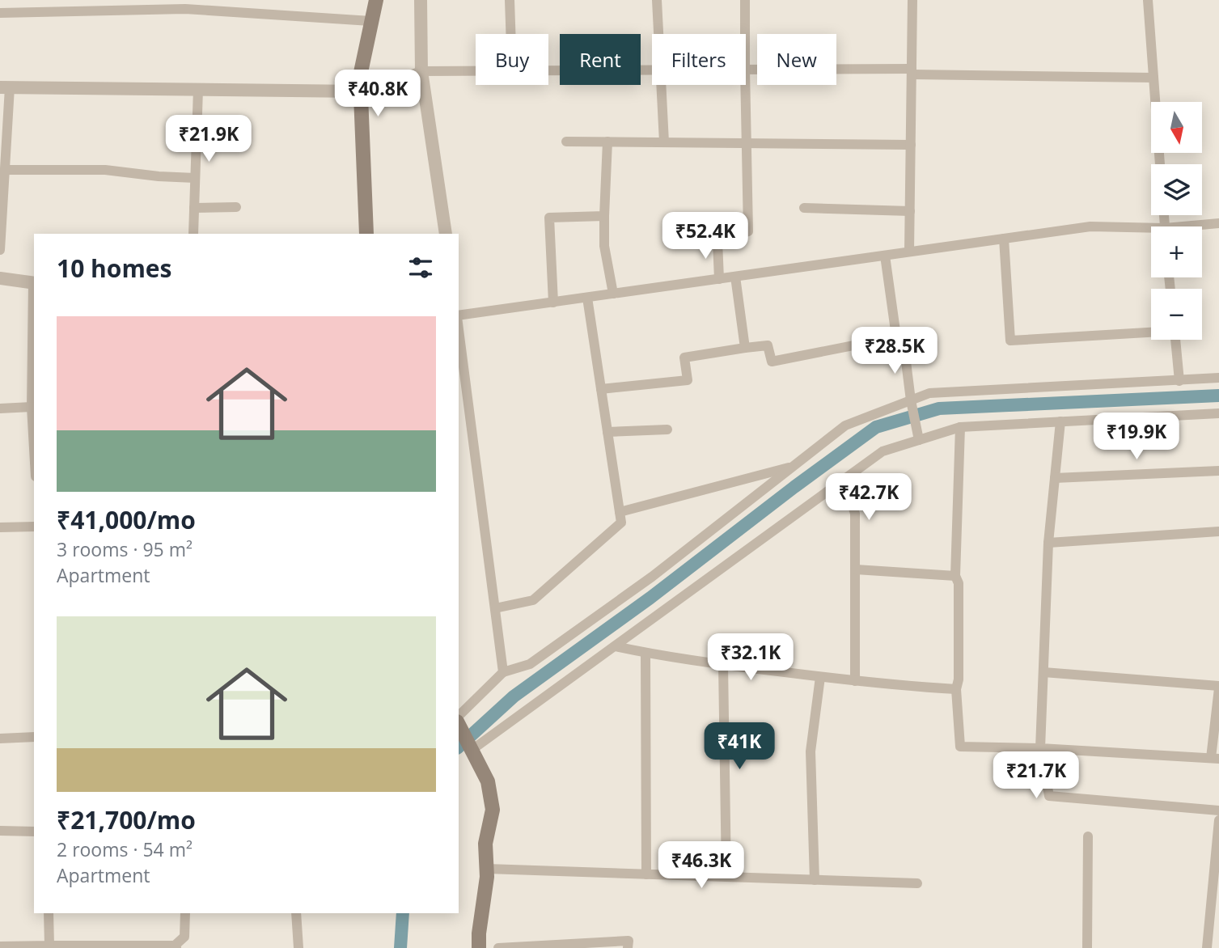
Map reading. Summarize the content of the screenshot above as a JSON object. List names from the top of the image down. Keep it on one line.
{"north":"bottom","page":{"chip":["Buy","Rent","Filters","New"],"price":["₹40.8K","₹21.9K","₹52.4K","₹28.5K","₹19.9K","₹42.7K","₹32.1K","₹41K","₹21.7K","₹46.3K"],"map_buttons":["+","−"],"heading":"10 homes","list":[{"name":"₹41,000/mo","note":"3 rooms · 95 m² · Apartment"},{"name":"₹21,700/mo","note":"2 rooms · 54 m² · Apartment"}]}}
